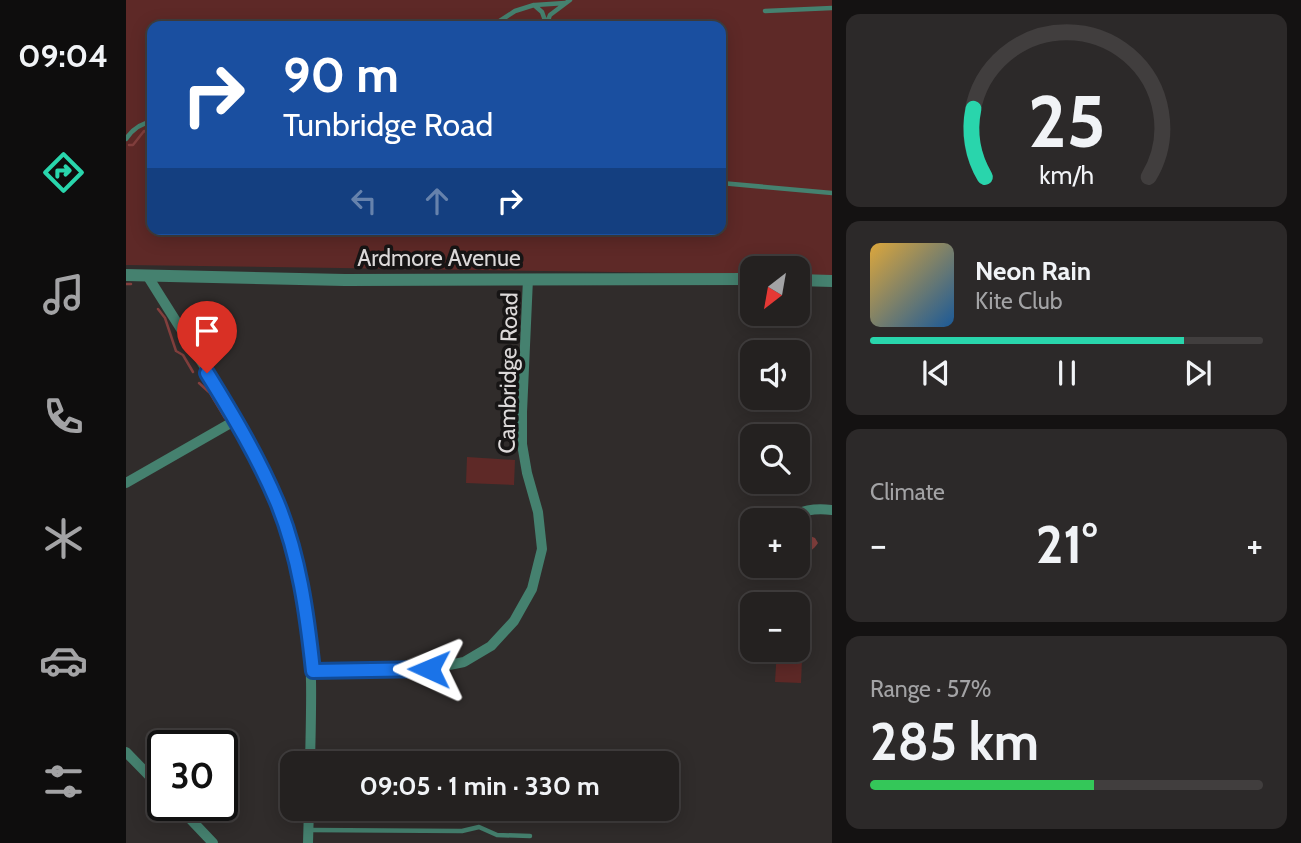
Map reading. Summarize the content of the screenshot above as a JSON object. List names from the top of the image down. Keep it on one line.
{"streets":{"street":["Ardmore Avenue","Cambridge Road"]},"crossings":[["Ardmore Avenue","Cambridge Road"]],"north":"bottom left","page":{"tabs":"09:04","turn":["90 m","Tunbridge Road"],"song":["Neon Rain","Kite Club"],"map_buttons":["+","−"],"tile":["Climate",["Range · 57%","285 km"]],"heat":["−","21°","+"],"limit":"30","trip":"09:05 · 1 min · 330 m","gauge":["25","km/h"]}}
